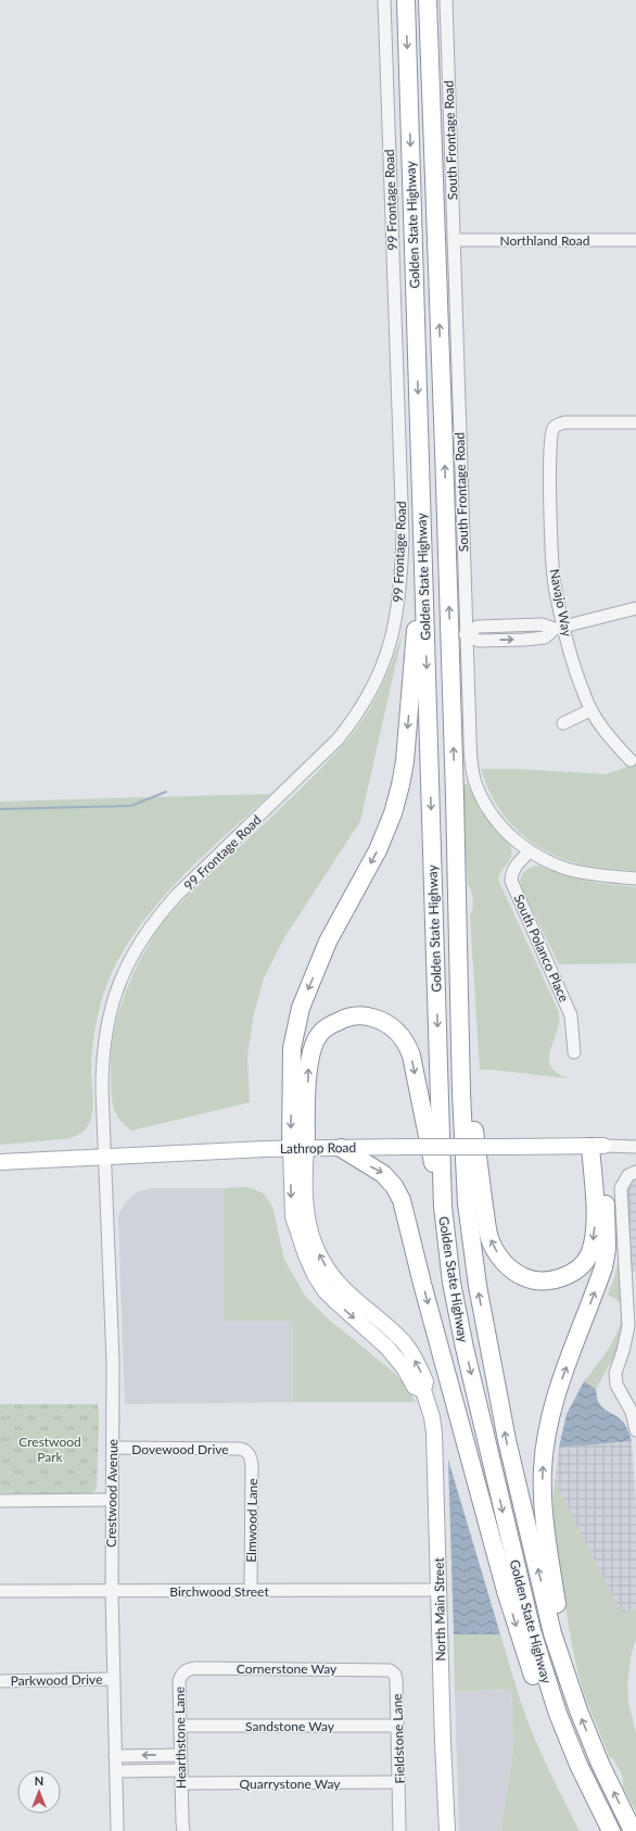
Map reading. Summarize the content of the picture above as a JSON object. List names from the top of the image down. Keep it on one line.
{"streets":{"highway":["Golden State Highway"],"main road":["Lathrop Road","North Main Street"],"street":["South Frontage Road","99 Frontage Road","Northland Road","Navajo Way","South Polanco Place","Dovewood Drive","Crestwood Avenue","Elmwood Lane","Birchwood Street","Cornerstone Way","Parkwood Drive","Sandstone Way","Hearthstone Lane","Fieldstone Lane","Quarrystone Way"]},"crossings":[["South Frontage Road","Northland Road"],["South Frontage Road","South Polanco Place"],["99 Frontage Road","Lathrop Road"],["99 Frontage Road","Crestwood Avenue"],["Lathrop Road","Crestwood Avenue"],["Lathrop Road","North Main Street"],["Dovewood Drive","Crestwood Avenue"],["Dovewood Drive","Elmwood Lane"],["Crestwood Avenue","Birchwood Street"],["Crestwood Avenue","Parkwood Drive"],["Elmwood Lane","Birchwood Street"],["Birchwood Street","North Main Street"],["Cornerstone Way","Hearthstone Lane"],["Cornerstone Way","Fieldstone Lane"],["Sandstone Way","Hearthstone Lane"],["Sandstone Way","Fieldstone Lane"],["Hearthstone Lane","Quarrystone Way"],["Fieldstone Lane","Quarrystone Way"]],"parks":["Crestwood Park"],"north":"top"}
